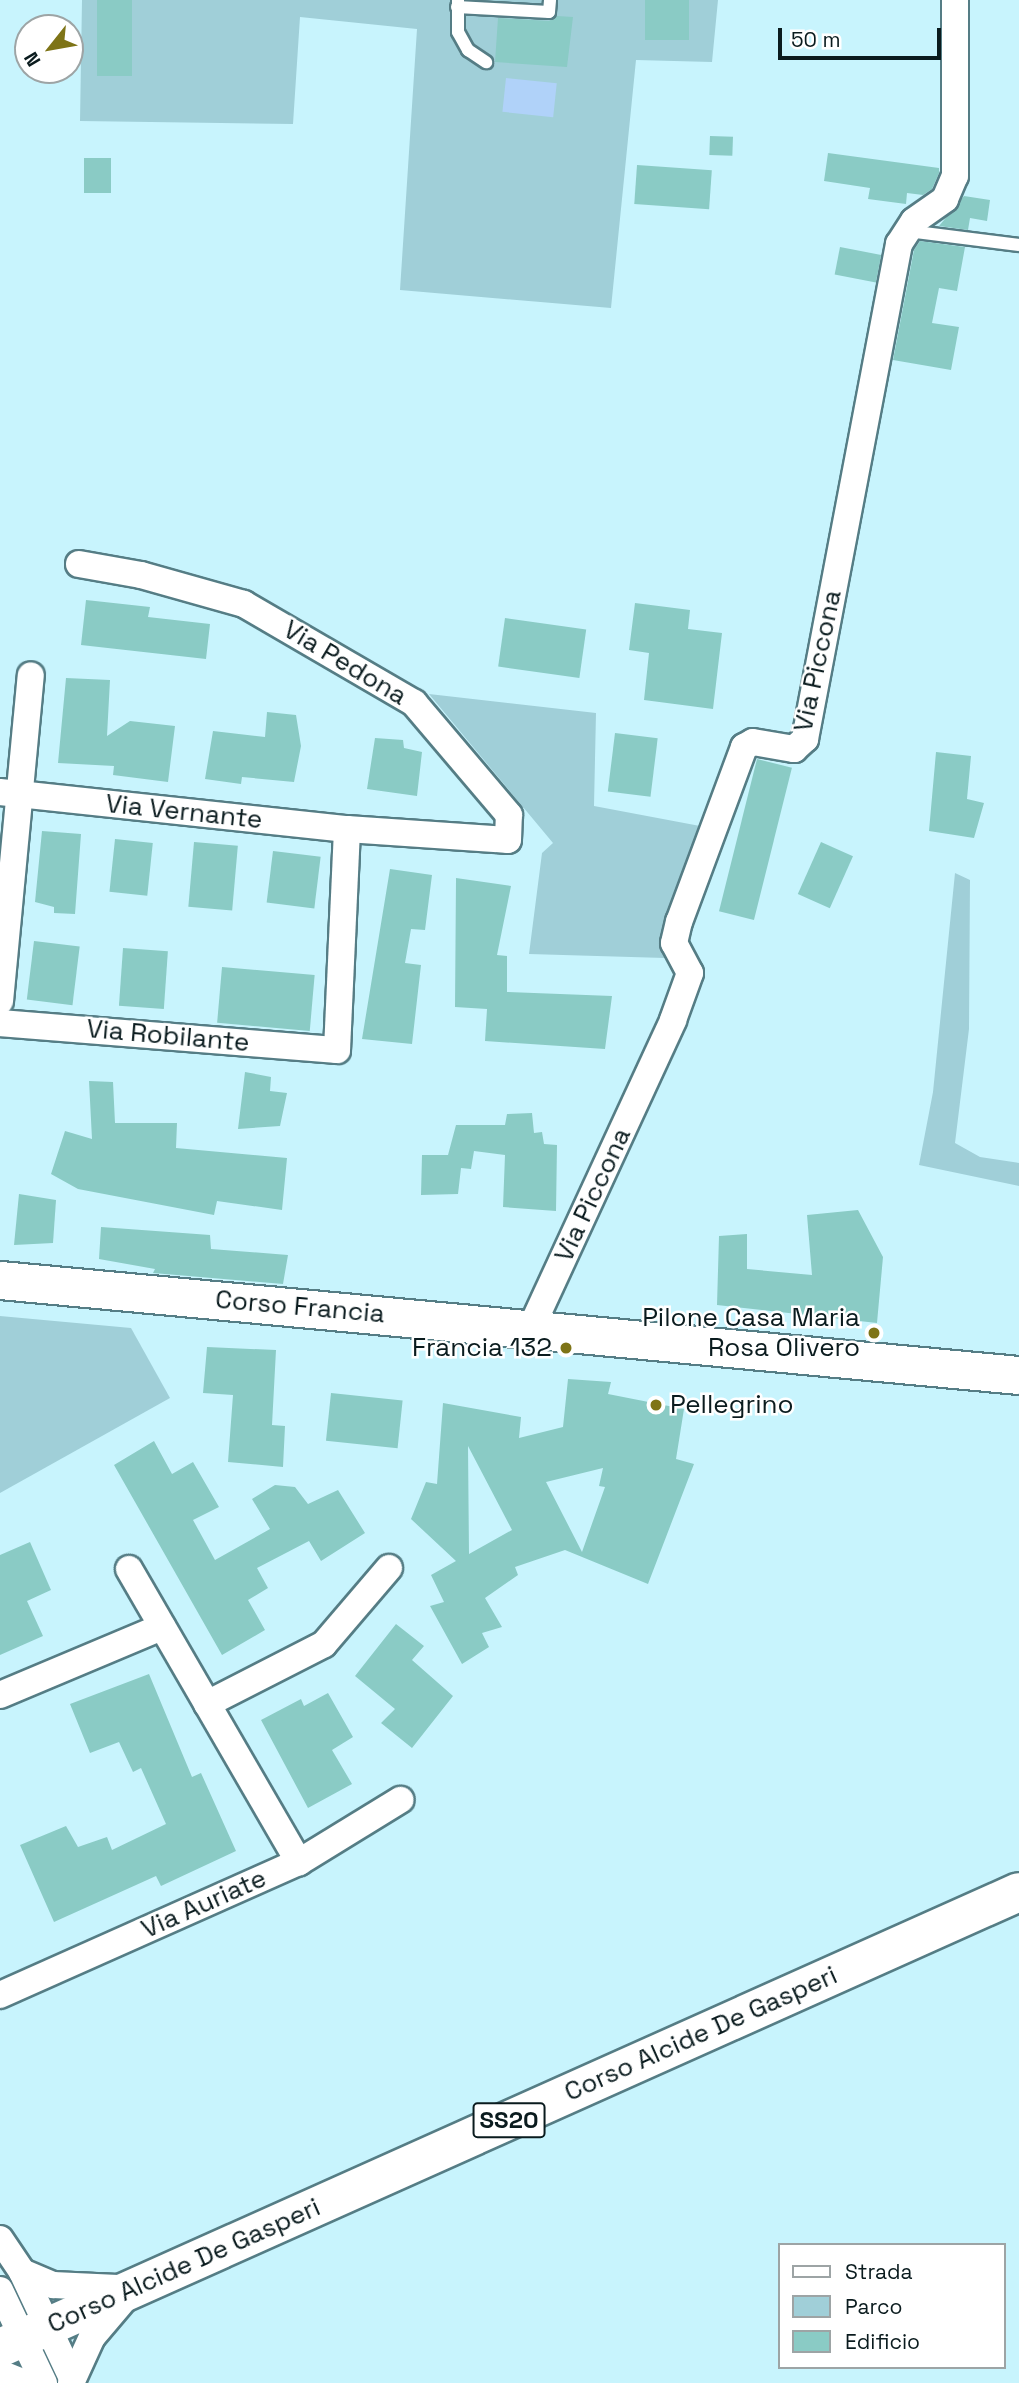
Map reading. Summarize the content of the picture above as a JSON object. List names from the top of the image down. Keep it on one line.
{"streets":{"main road":["Corso Francia","Corso Alcide De Gasperi","SS20"],"street":["Via Piccona","Via Pedona","Via Vernante","Via Robilante","Via Auriate"]},"crossings":[["Via Piccona","Corso Francia"],["Via Pedona","Via Vernante"],["Via Pedona","Via Robilante"],["Via Vernante","Via Robilante"]],"places":["Pilone Casa Maria Rosa Olivero","Francia 132","Pellegrino"],"legend":["Strada","Parco","Edificio"],"scale_bar":"50 m","north":"bottom left"}
